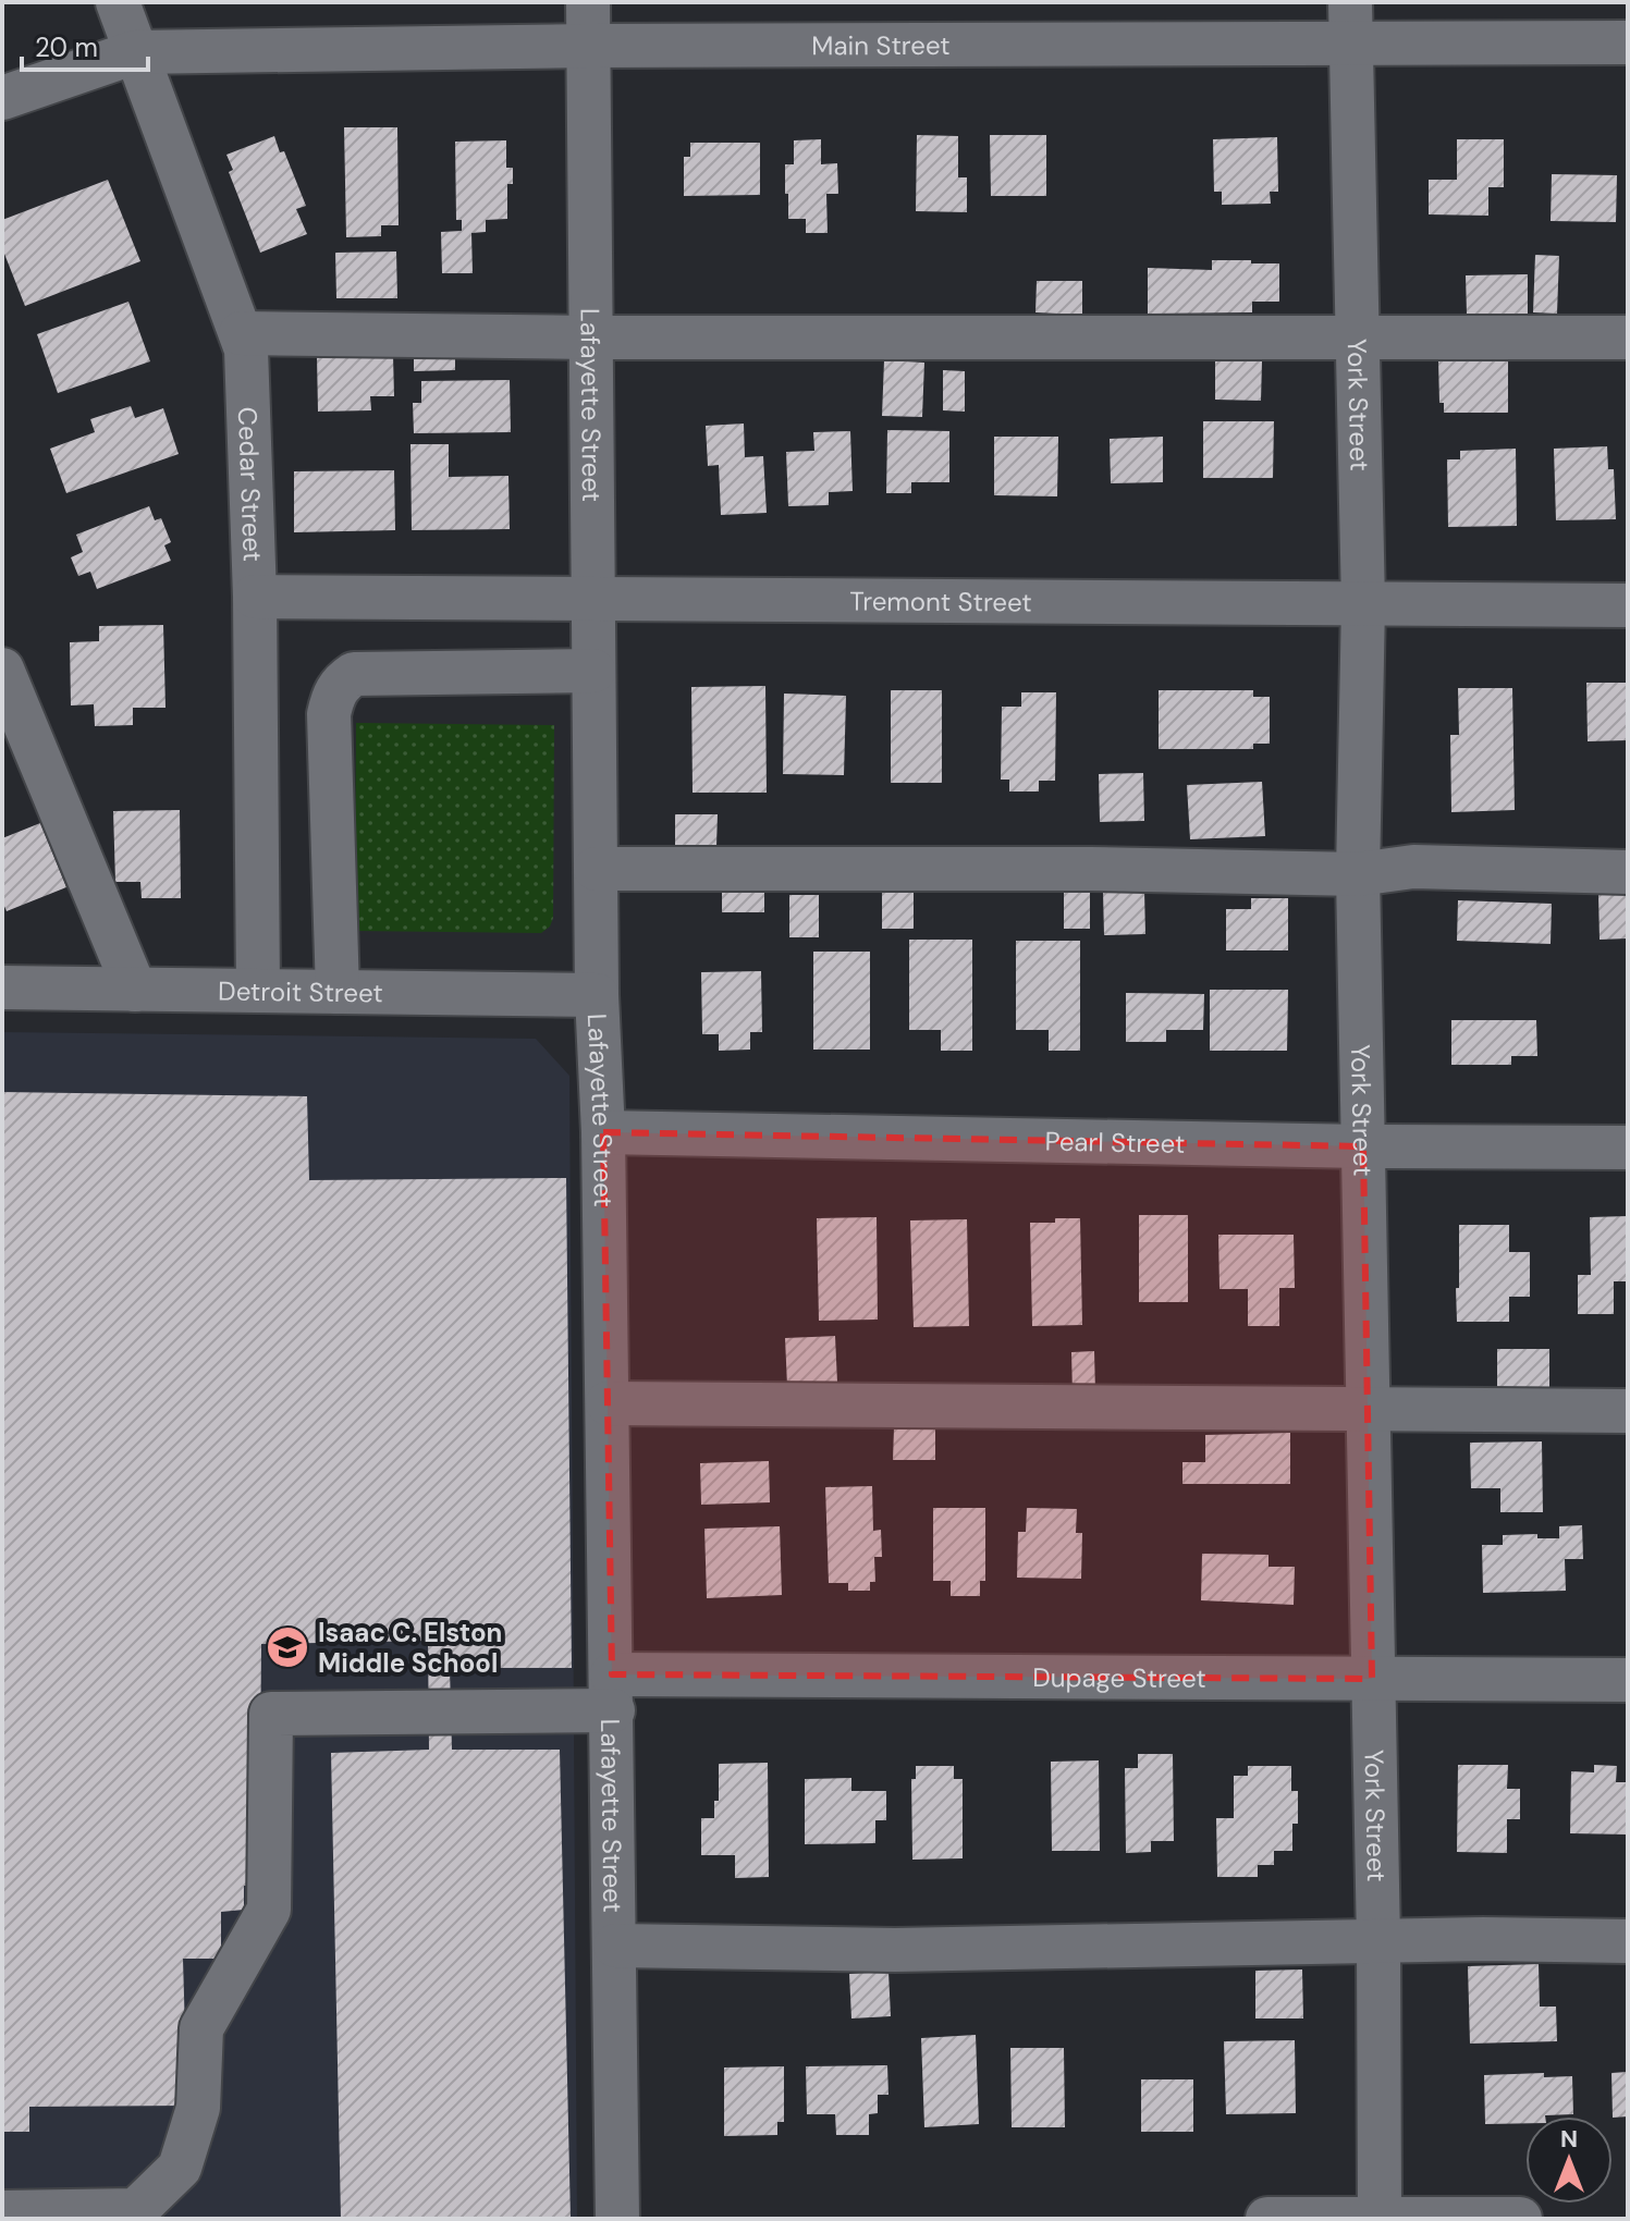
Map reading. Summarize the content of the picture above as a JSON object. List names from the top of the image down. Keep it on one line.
{"streets":{"street":["Main Street","Lafayette Street","York Street","Cedar Street","Tremont Street","Detroit Street","Pearl Street","Dupage Street"]},"crossings":[["Main Street","Lafayette Street"],["Main Street","York Street"],["Main Street","Cedar Street"],["Lafayette Street","Tremont Street"],["Lafayette Street","Detroit Street"],["Lafayette Street","Pearl Street"],["Lafayette Street","Dupage Street"],["York Street","Tremont Street"],["York Street","Pearl Street"],["York Street","Dupage Street"],["Cedar Street","Tremont Street"],["Cedar Street","Detroit Street"]],"places":{"school or university":["Isaac C. Elston Middle School"]},"scale_bar":"20 m","north":"top"}
